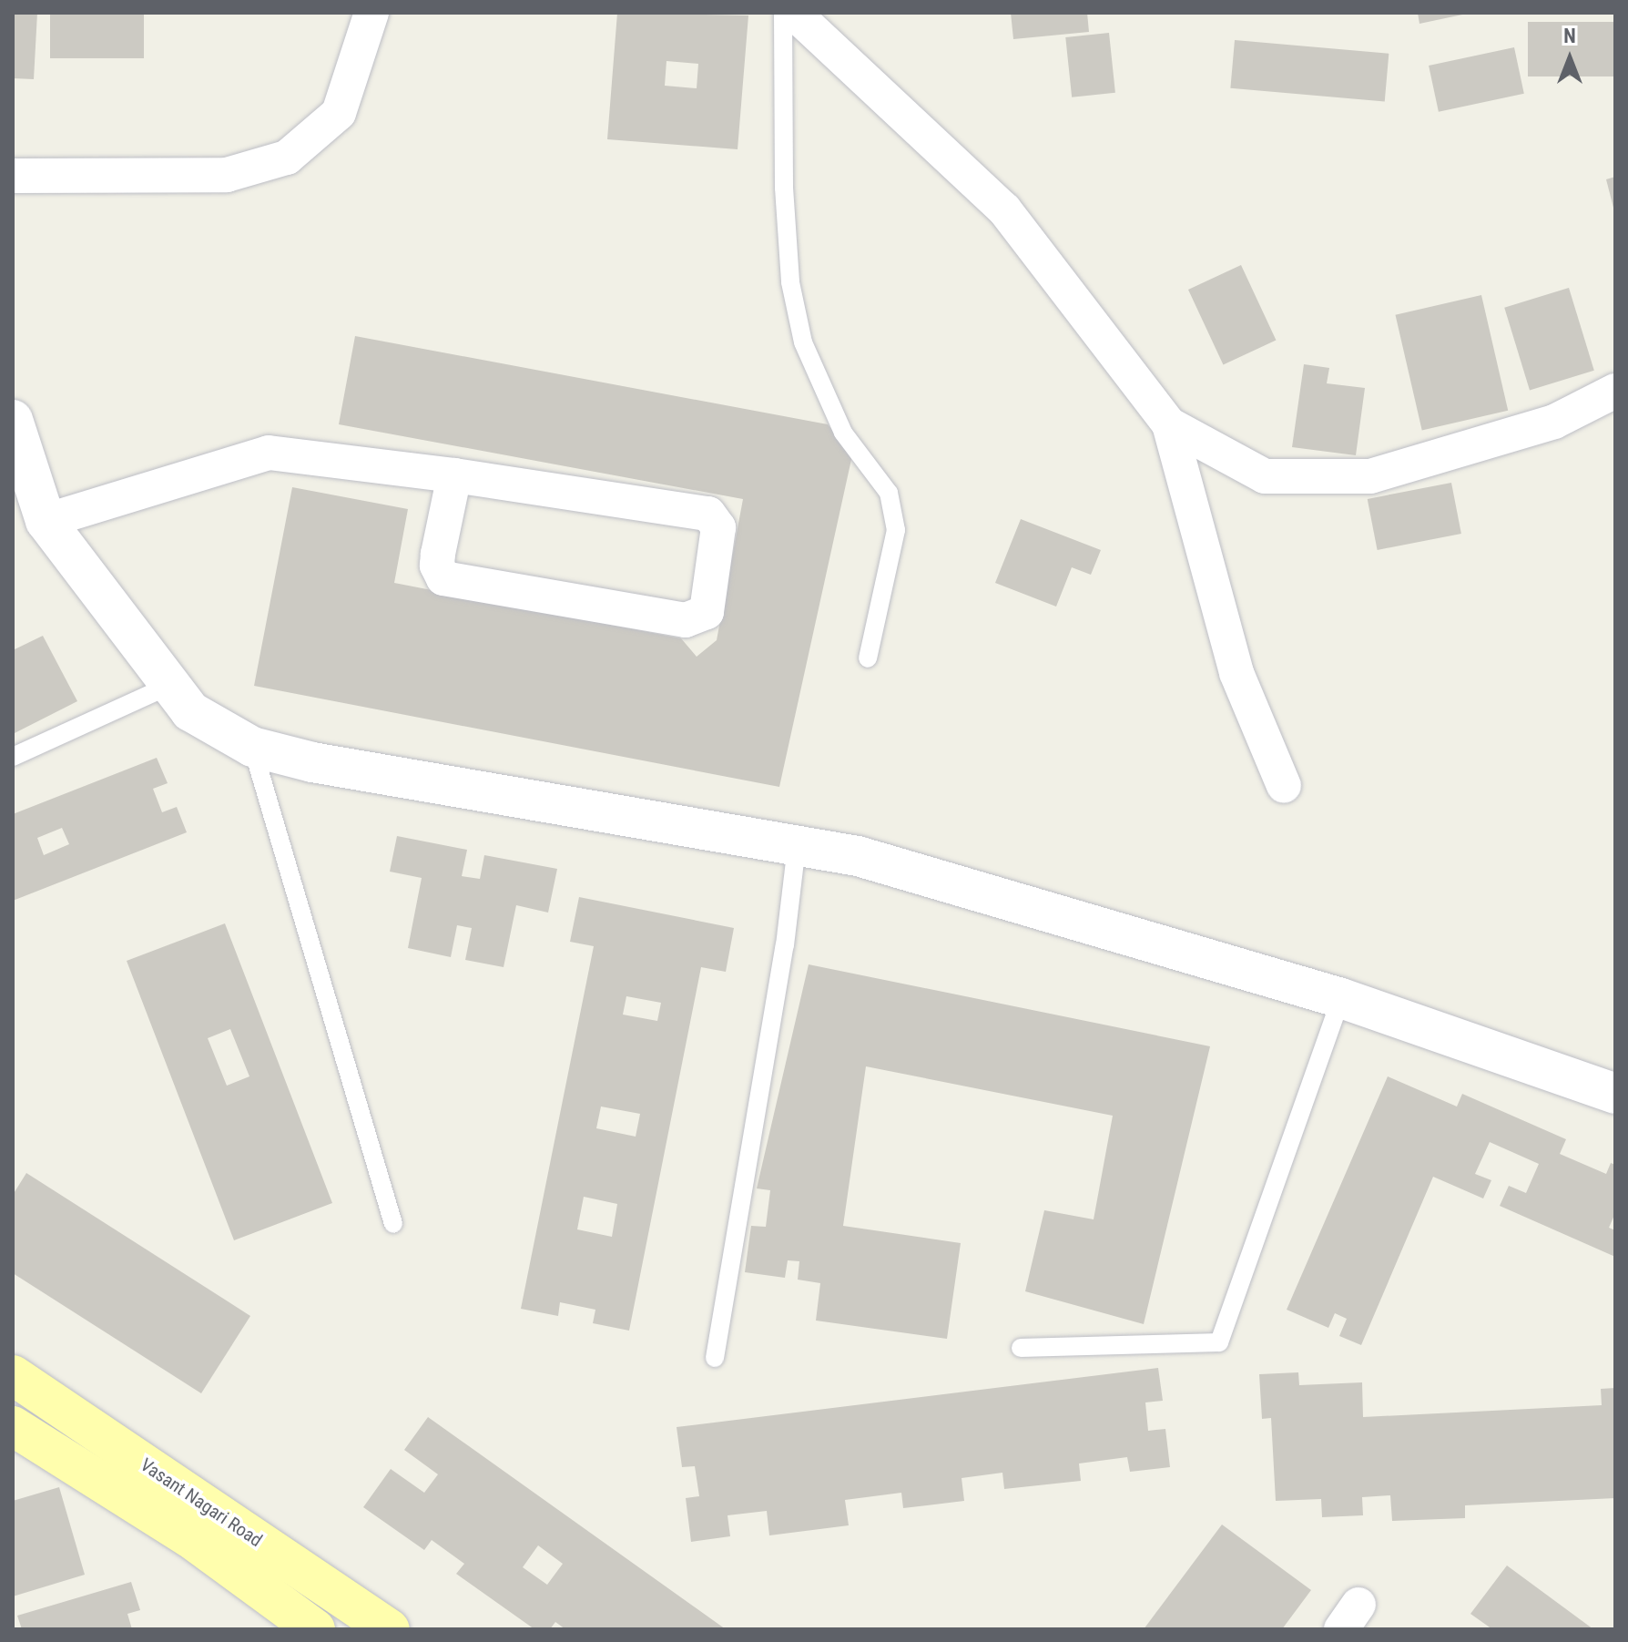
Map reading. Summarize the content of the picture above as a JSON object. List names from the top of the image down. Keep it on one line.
{"streets":{"main road":["Vasant Nagari Road"]},"north":"top"}
